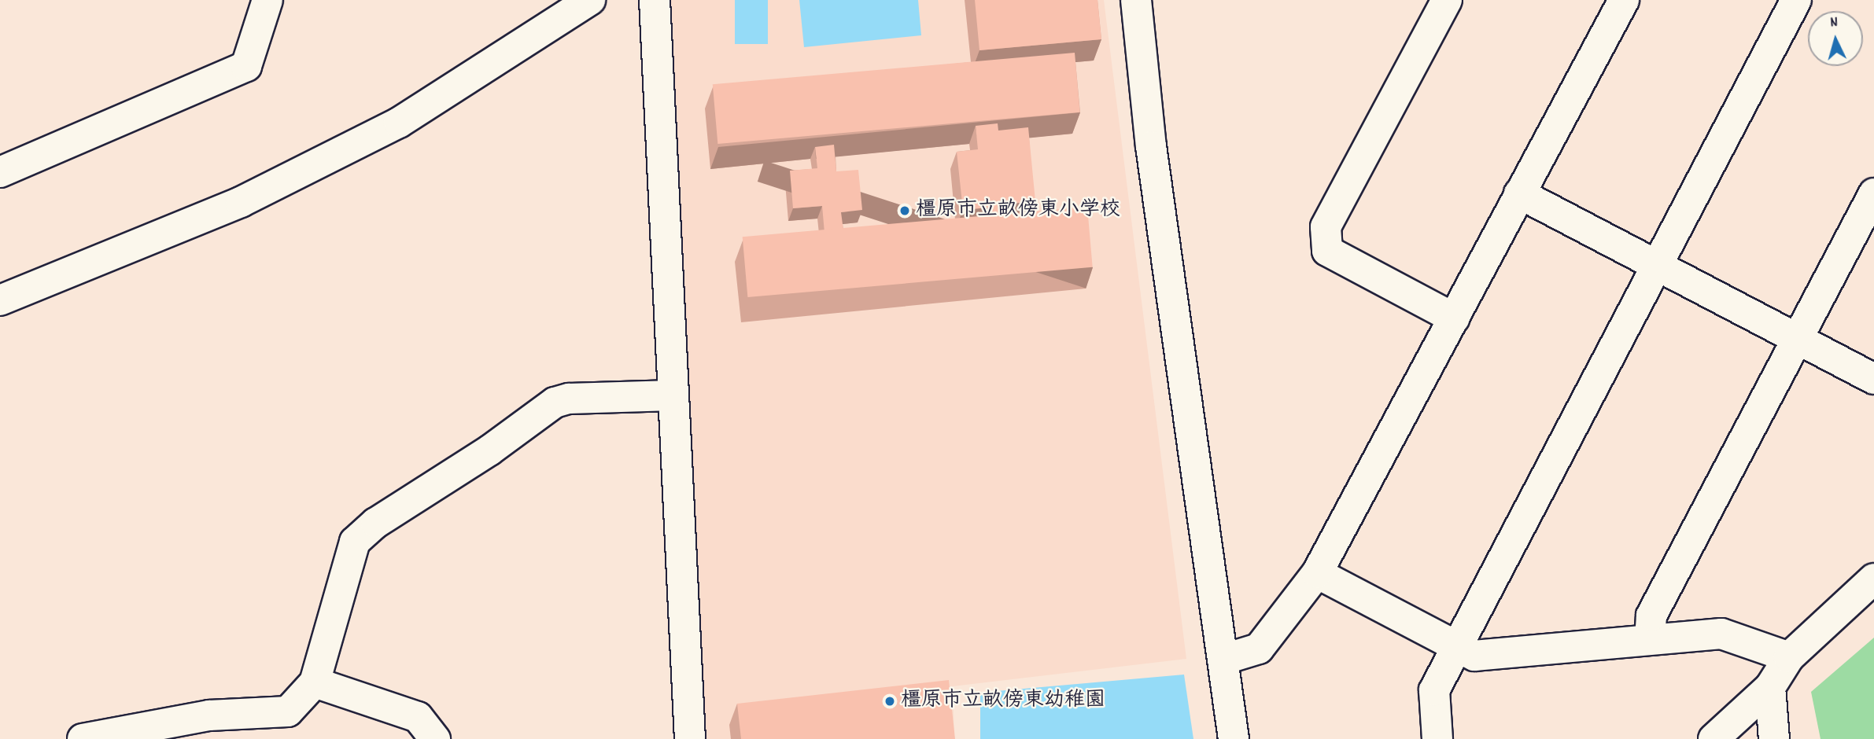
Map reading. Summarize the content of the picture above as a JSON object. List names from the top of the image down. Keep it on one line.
{"places":["橿原市立畝傍東小学校","橿原市立畝傍東幼稚園"],"north":"top"}
